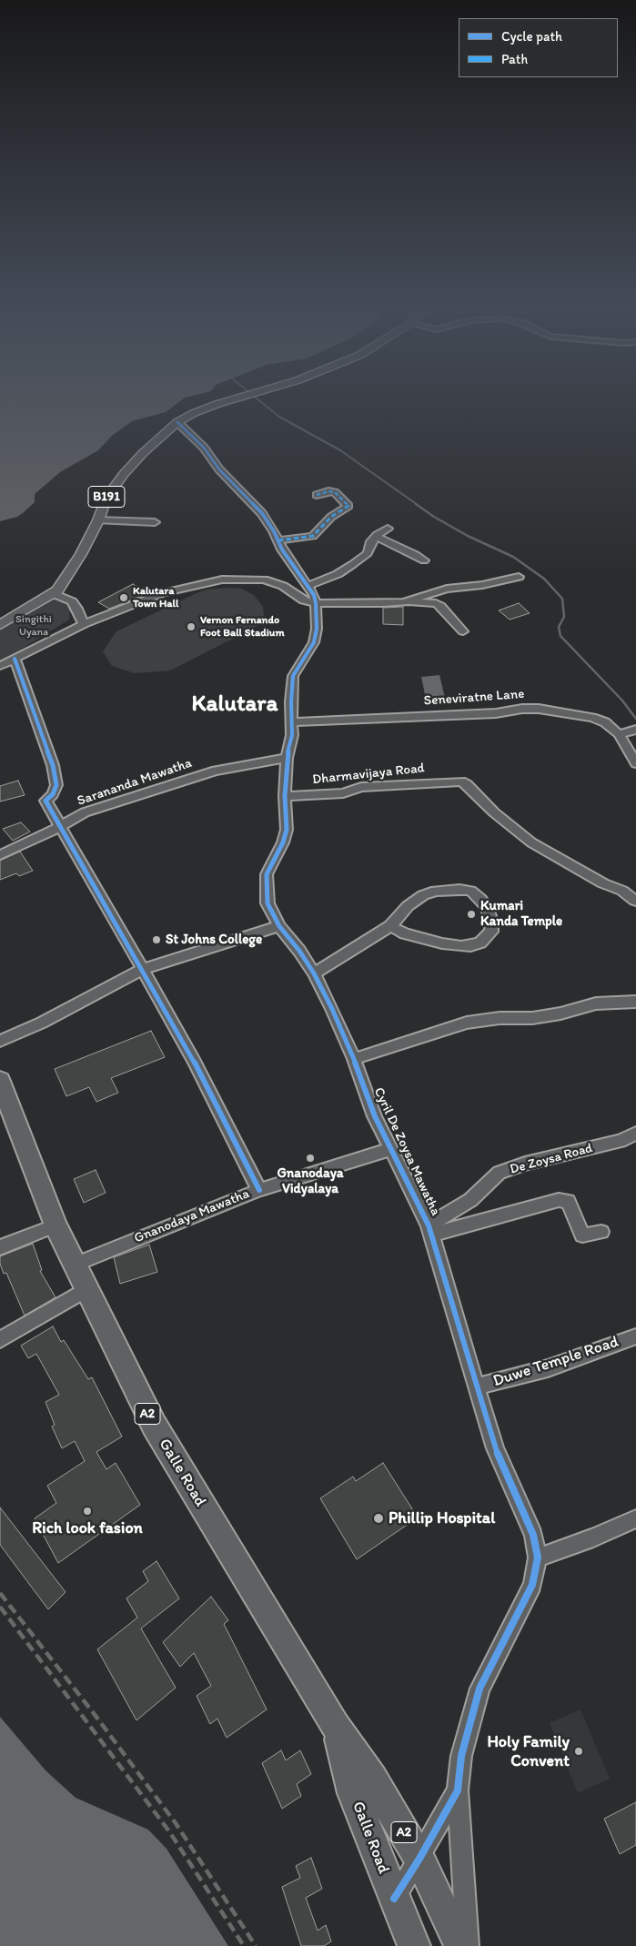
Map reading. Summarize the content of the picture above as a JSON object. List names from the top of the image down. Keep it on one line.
{"streets":{"highway":["A2","Galle Road"],"main road":["B191"],"street":["Seneviratne Lane","Dharmavijaya Road","Sarananda Mawatha","Cyril De Zoysa Mawatha","De Zoysa Road","Gnanodaya Mawatha","Duwe Temple Road"]},"crossings":[["B191","Cyril De Zoysa Mawatha"],["Seneviratne Lane","Cyril De Zoysa Mawatha"],["Dharmavijaya Road","Cyril De Zoysa Mawatha"],["Sarananda Mawatha","Cyril De Zoysa Mawatha"],["Cyril De Zoysa Mawatha","De Zoysa Road"],["Cyril De Zoysa Mawatha","Gnanodaya Mawatha"],["Cyril De Zoysa Mawatha","Duwe Temple Road"],["Cyril De Zoysa Mawatha","Galle Road"],["Gnanodaya Mawatha","Galle Road"]],"districts":["Kalutara"],"parks":["Singithi Uyana"],"places":["Kalutara Town Hall","Vernon Fernando Foot Ball Stadium","Kumari Kanda Temple","St Johns College","Gnanodaya Vidyalaya","Rich look fasion","Phillip Hospital","Holy Family Convent"],"legend":["Cycle path","Path"]}
